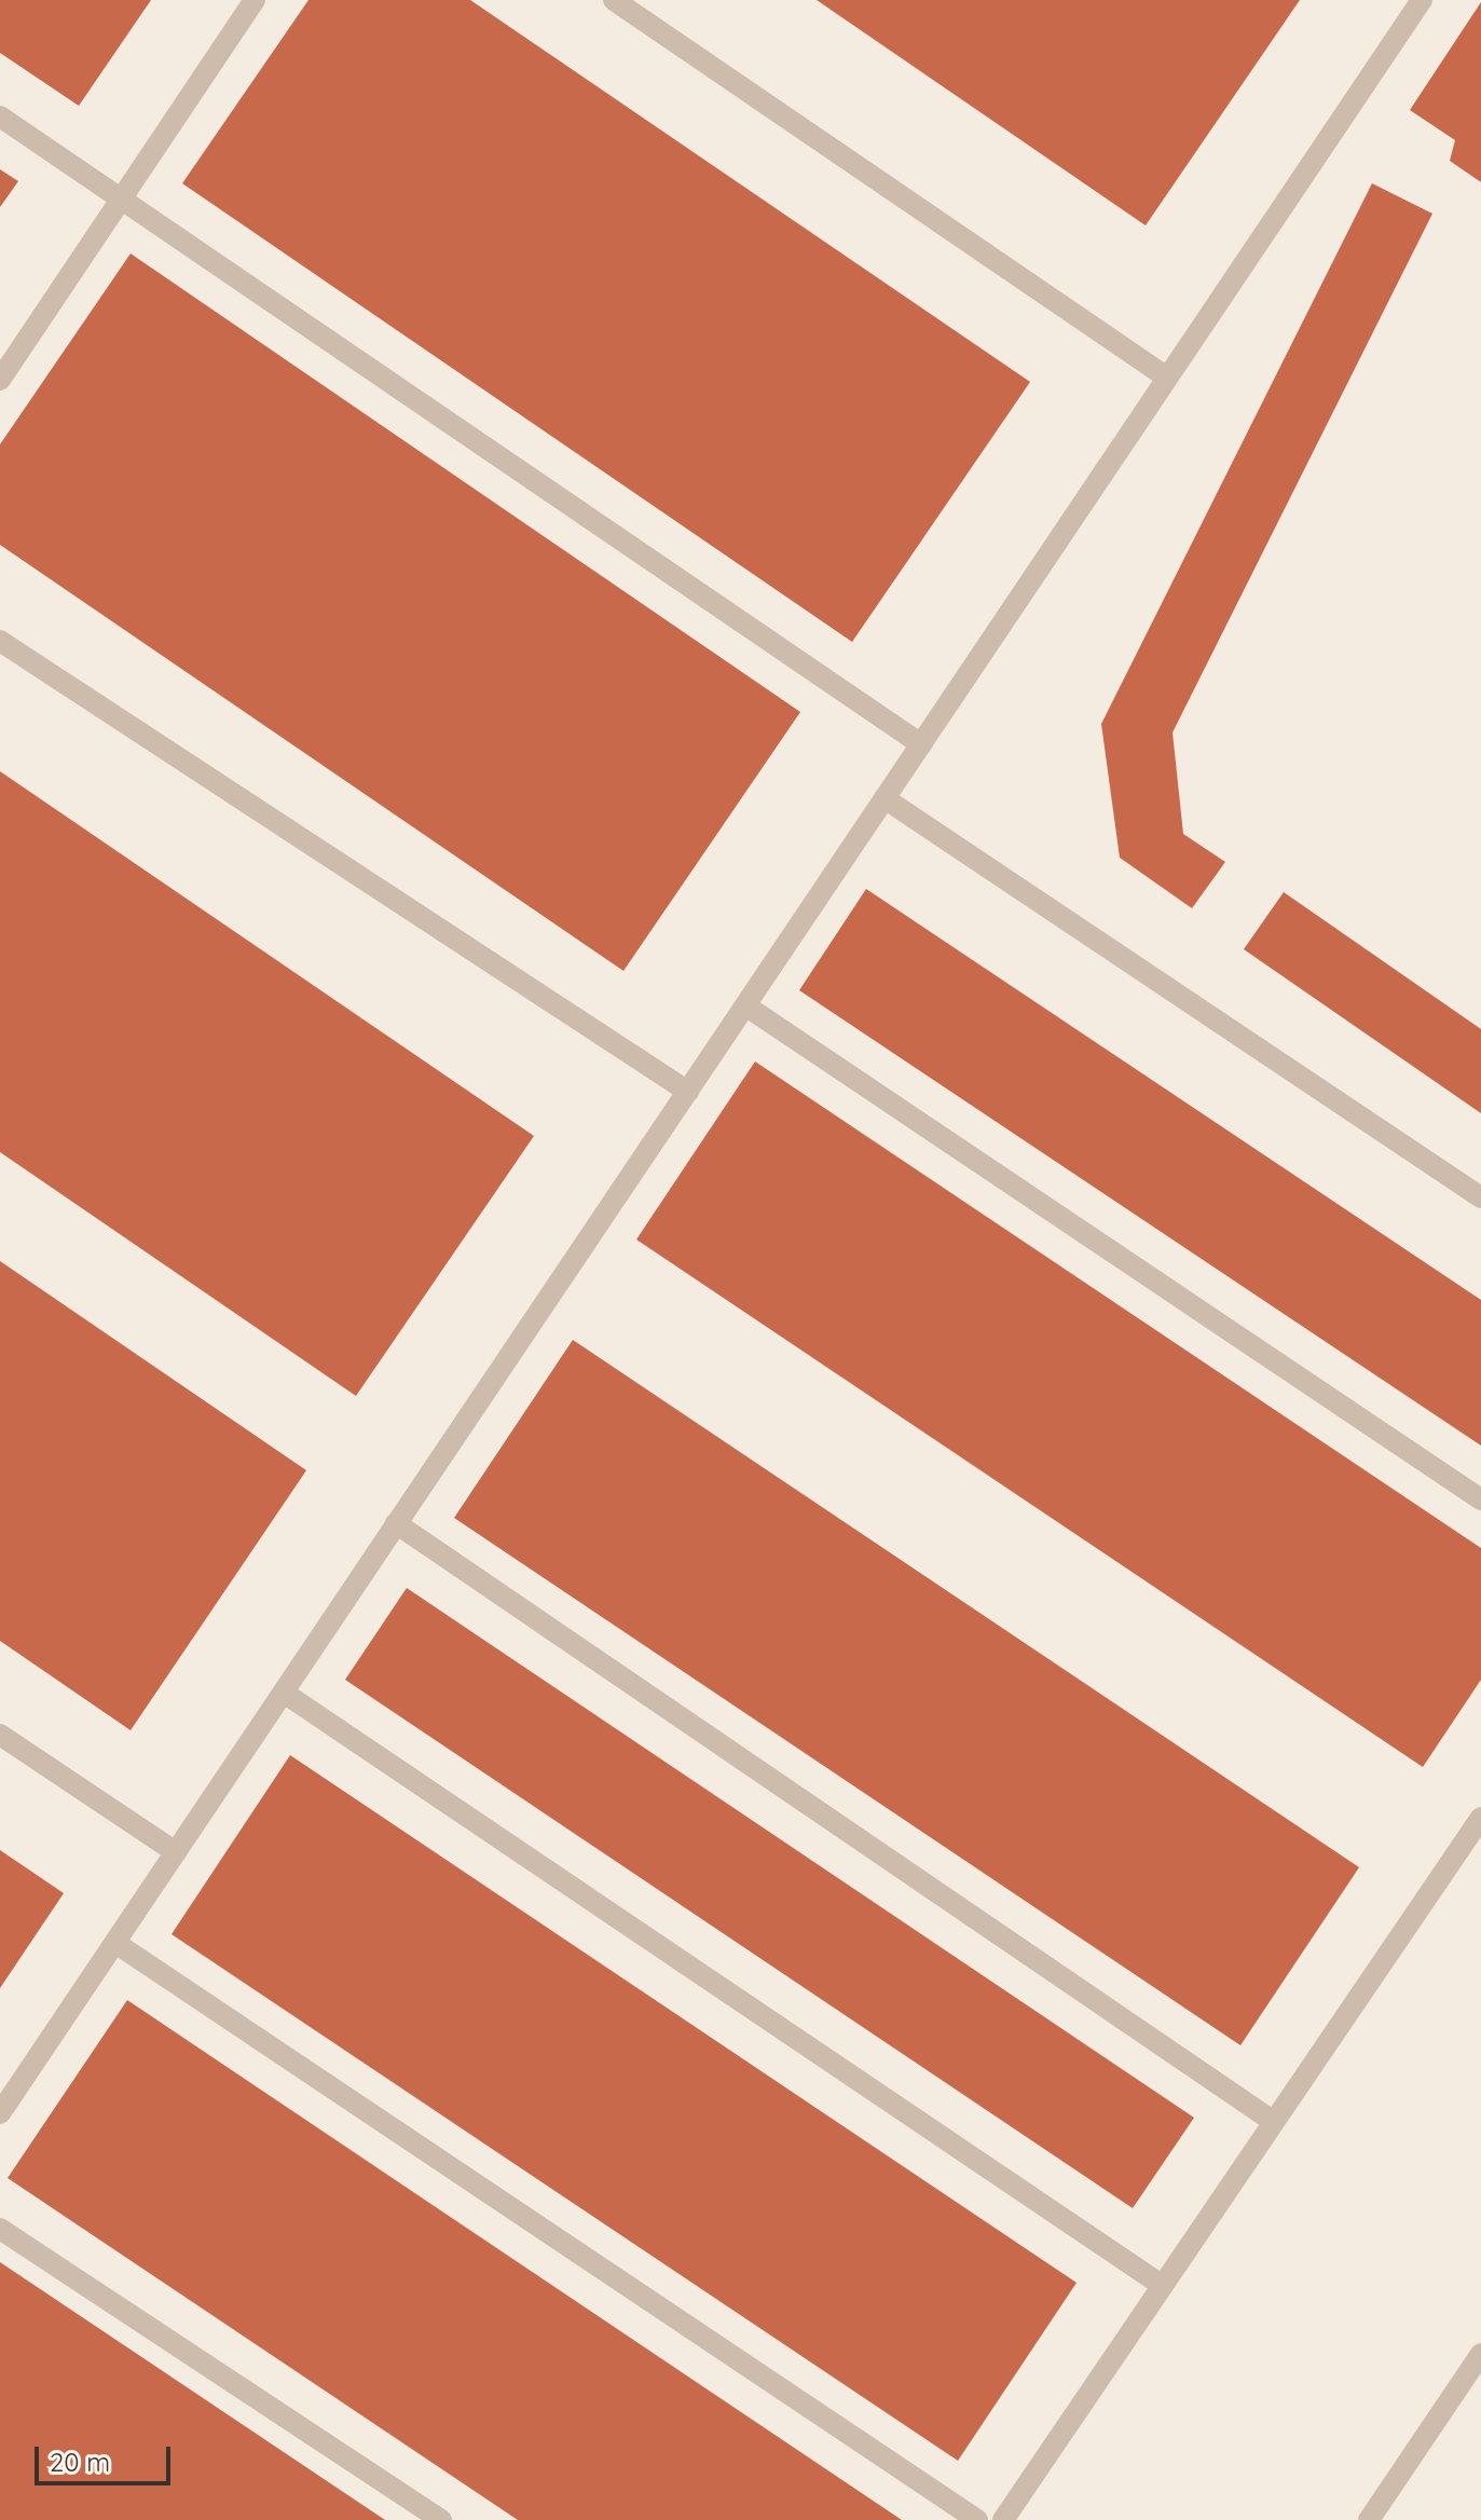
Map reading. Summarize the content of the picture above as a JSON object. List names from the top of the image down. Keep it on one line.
{"scale_bar":"20 m"}
